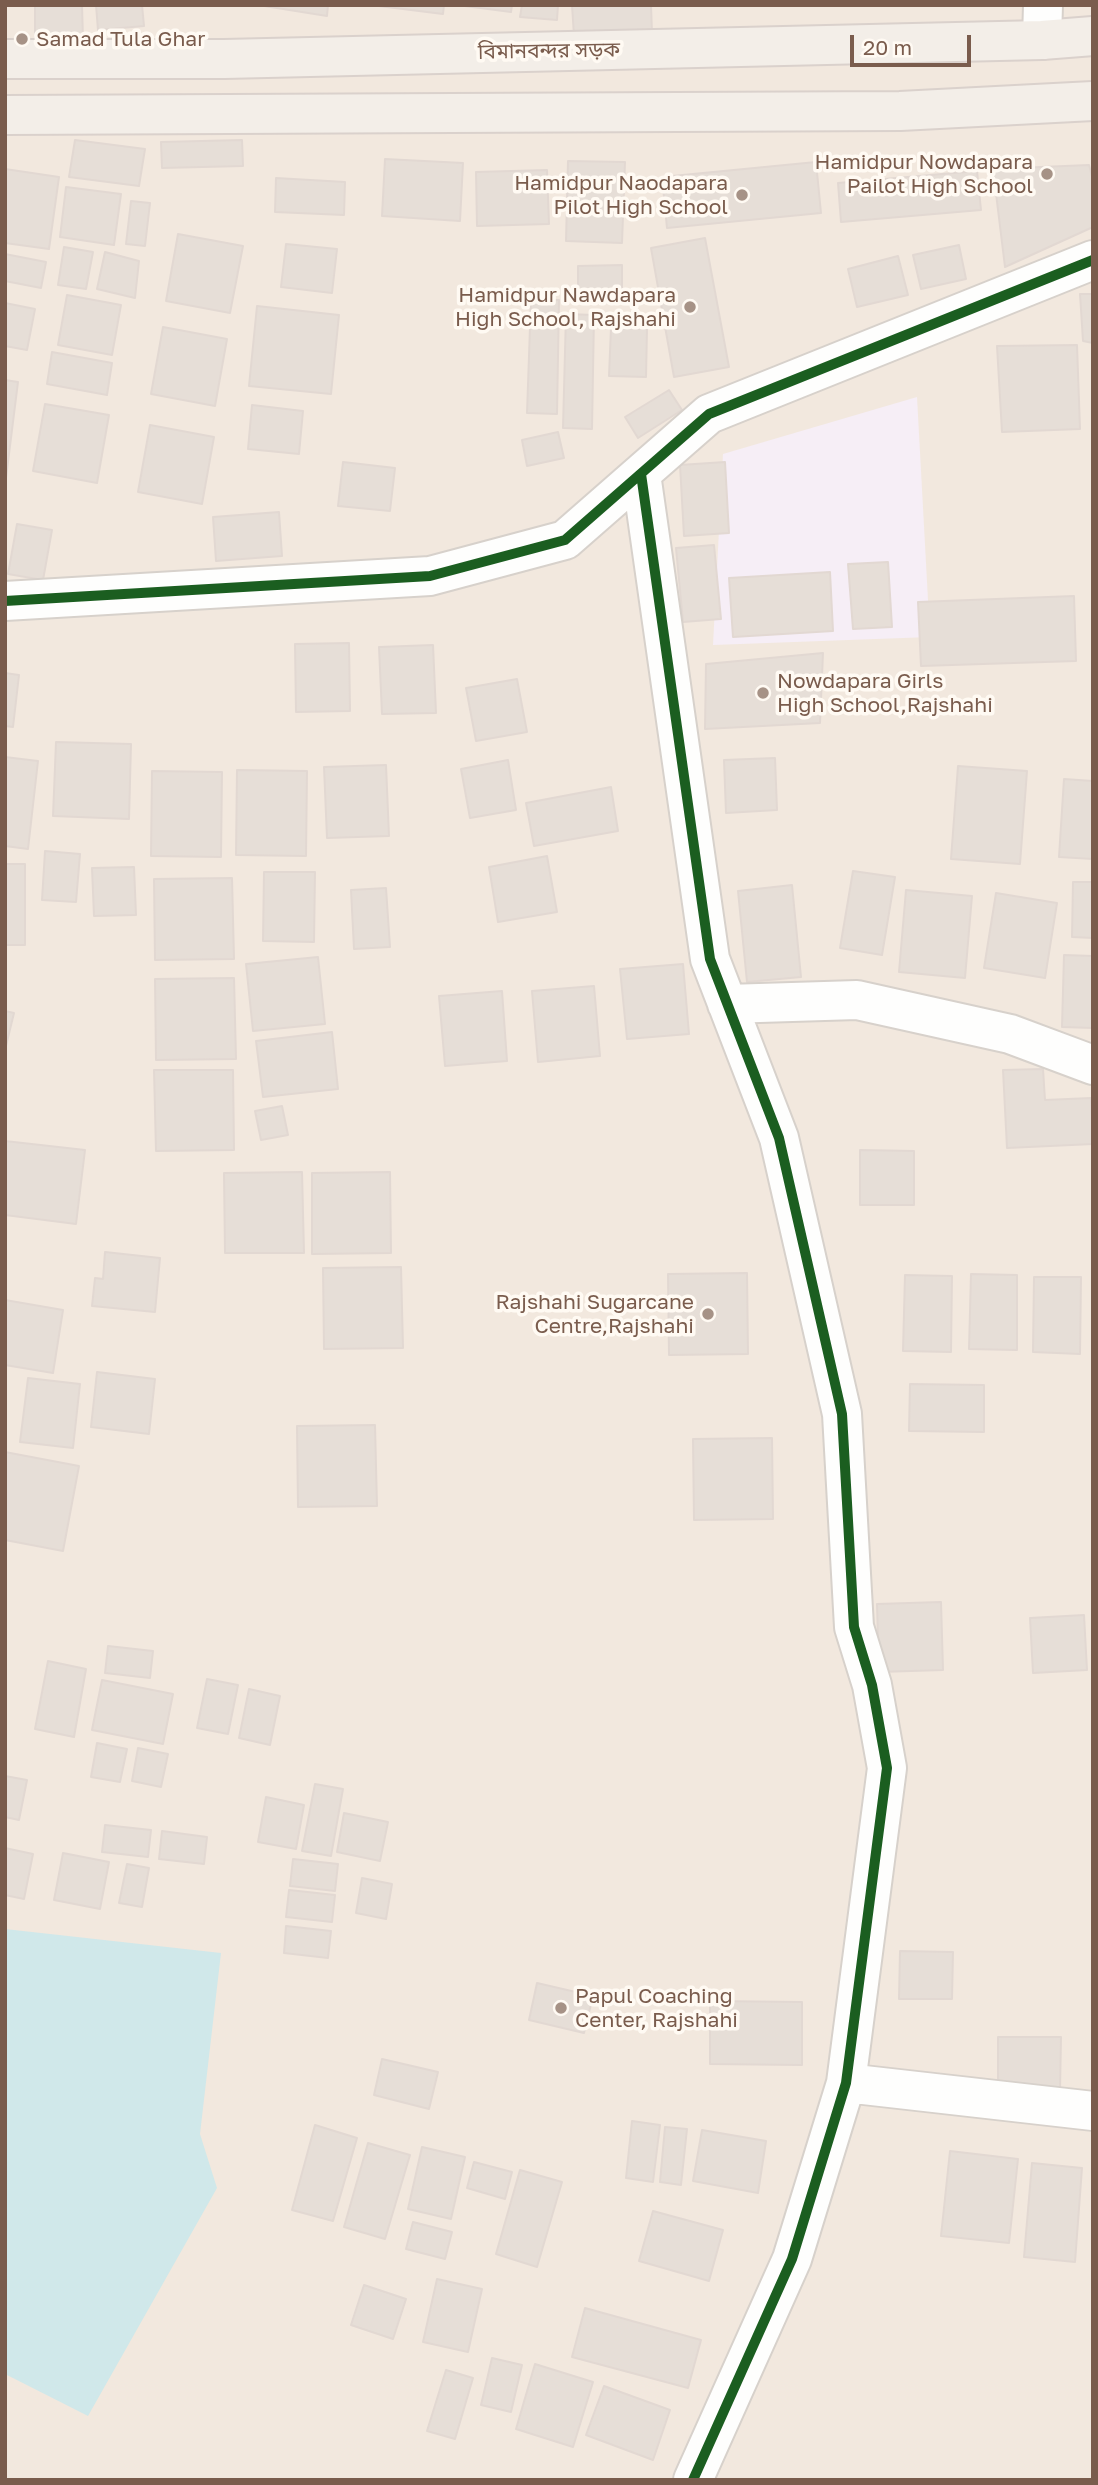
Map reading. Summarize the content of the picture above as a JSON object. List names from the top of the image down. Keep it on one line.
{"streets":{"main road":["বিমানবন্দর সড়ক"]},"places":["Samad Tula Ghar","Hamidpur Nowdapara Pailot High School","Hamidpur Naodapara Pilot High School","Hamidpur Nawdapara High School, Rajshahi","Nowdapara Girls High School,Rajshahi","Rajshahi Sugarcane Centre,Rajshahi","Papul Coaching Center, Rajshahi"],"scale_bar":"20 m"}
